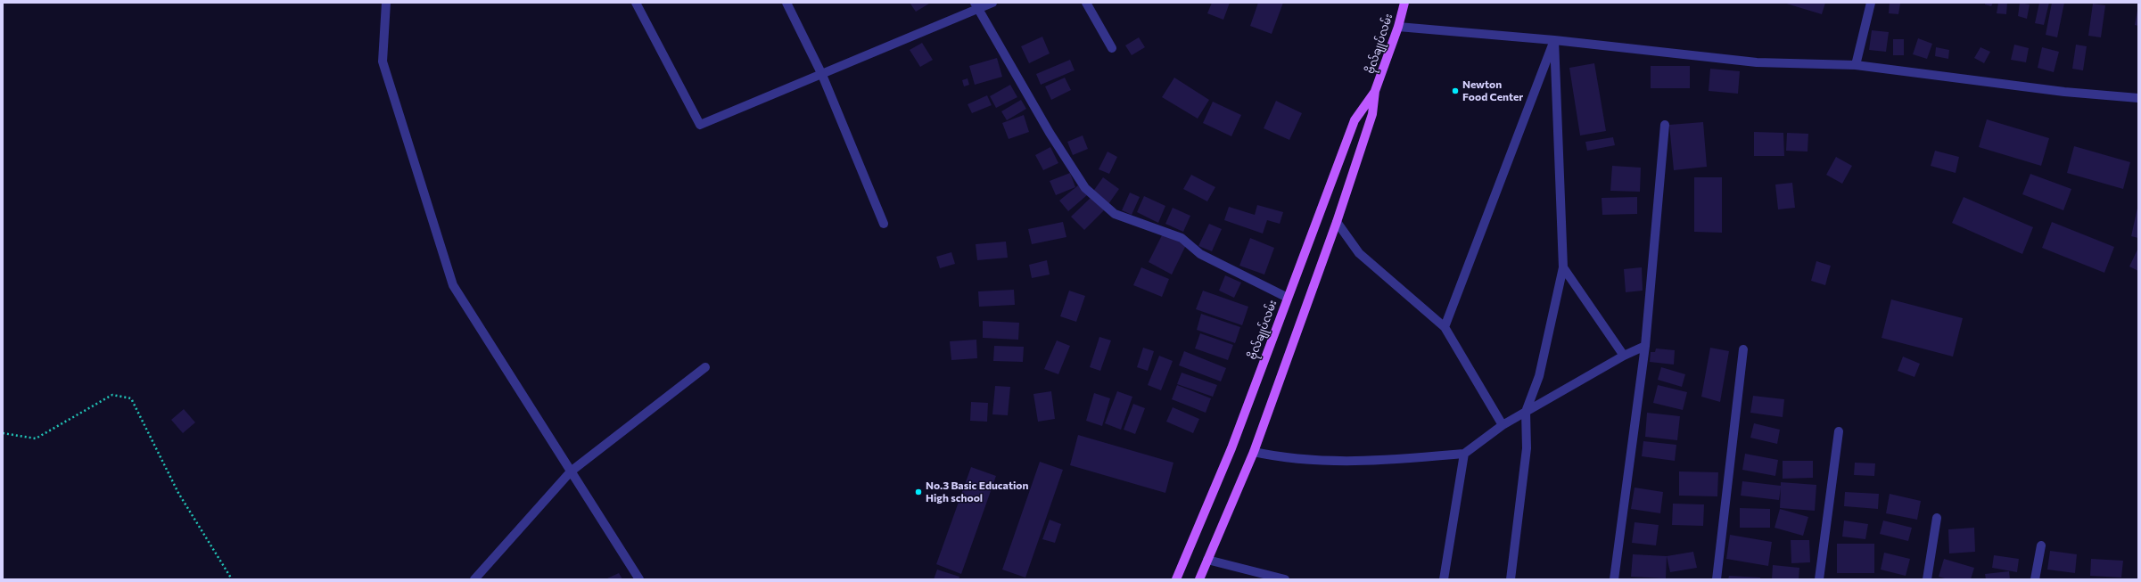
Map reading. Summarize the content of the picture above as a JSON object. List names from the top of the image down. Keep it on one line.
{"streets":{"main road":["ဗိုလ်ချုပ်လမ်း"]},"places":["Newton Food Center","No.3 Basic Education High school"]}
